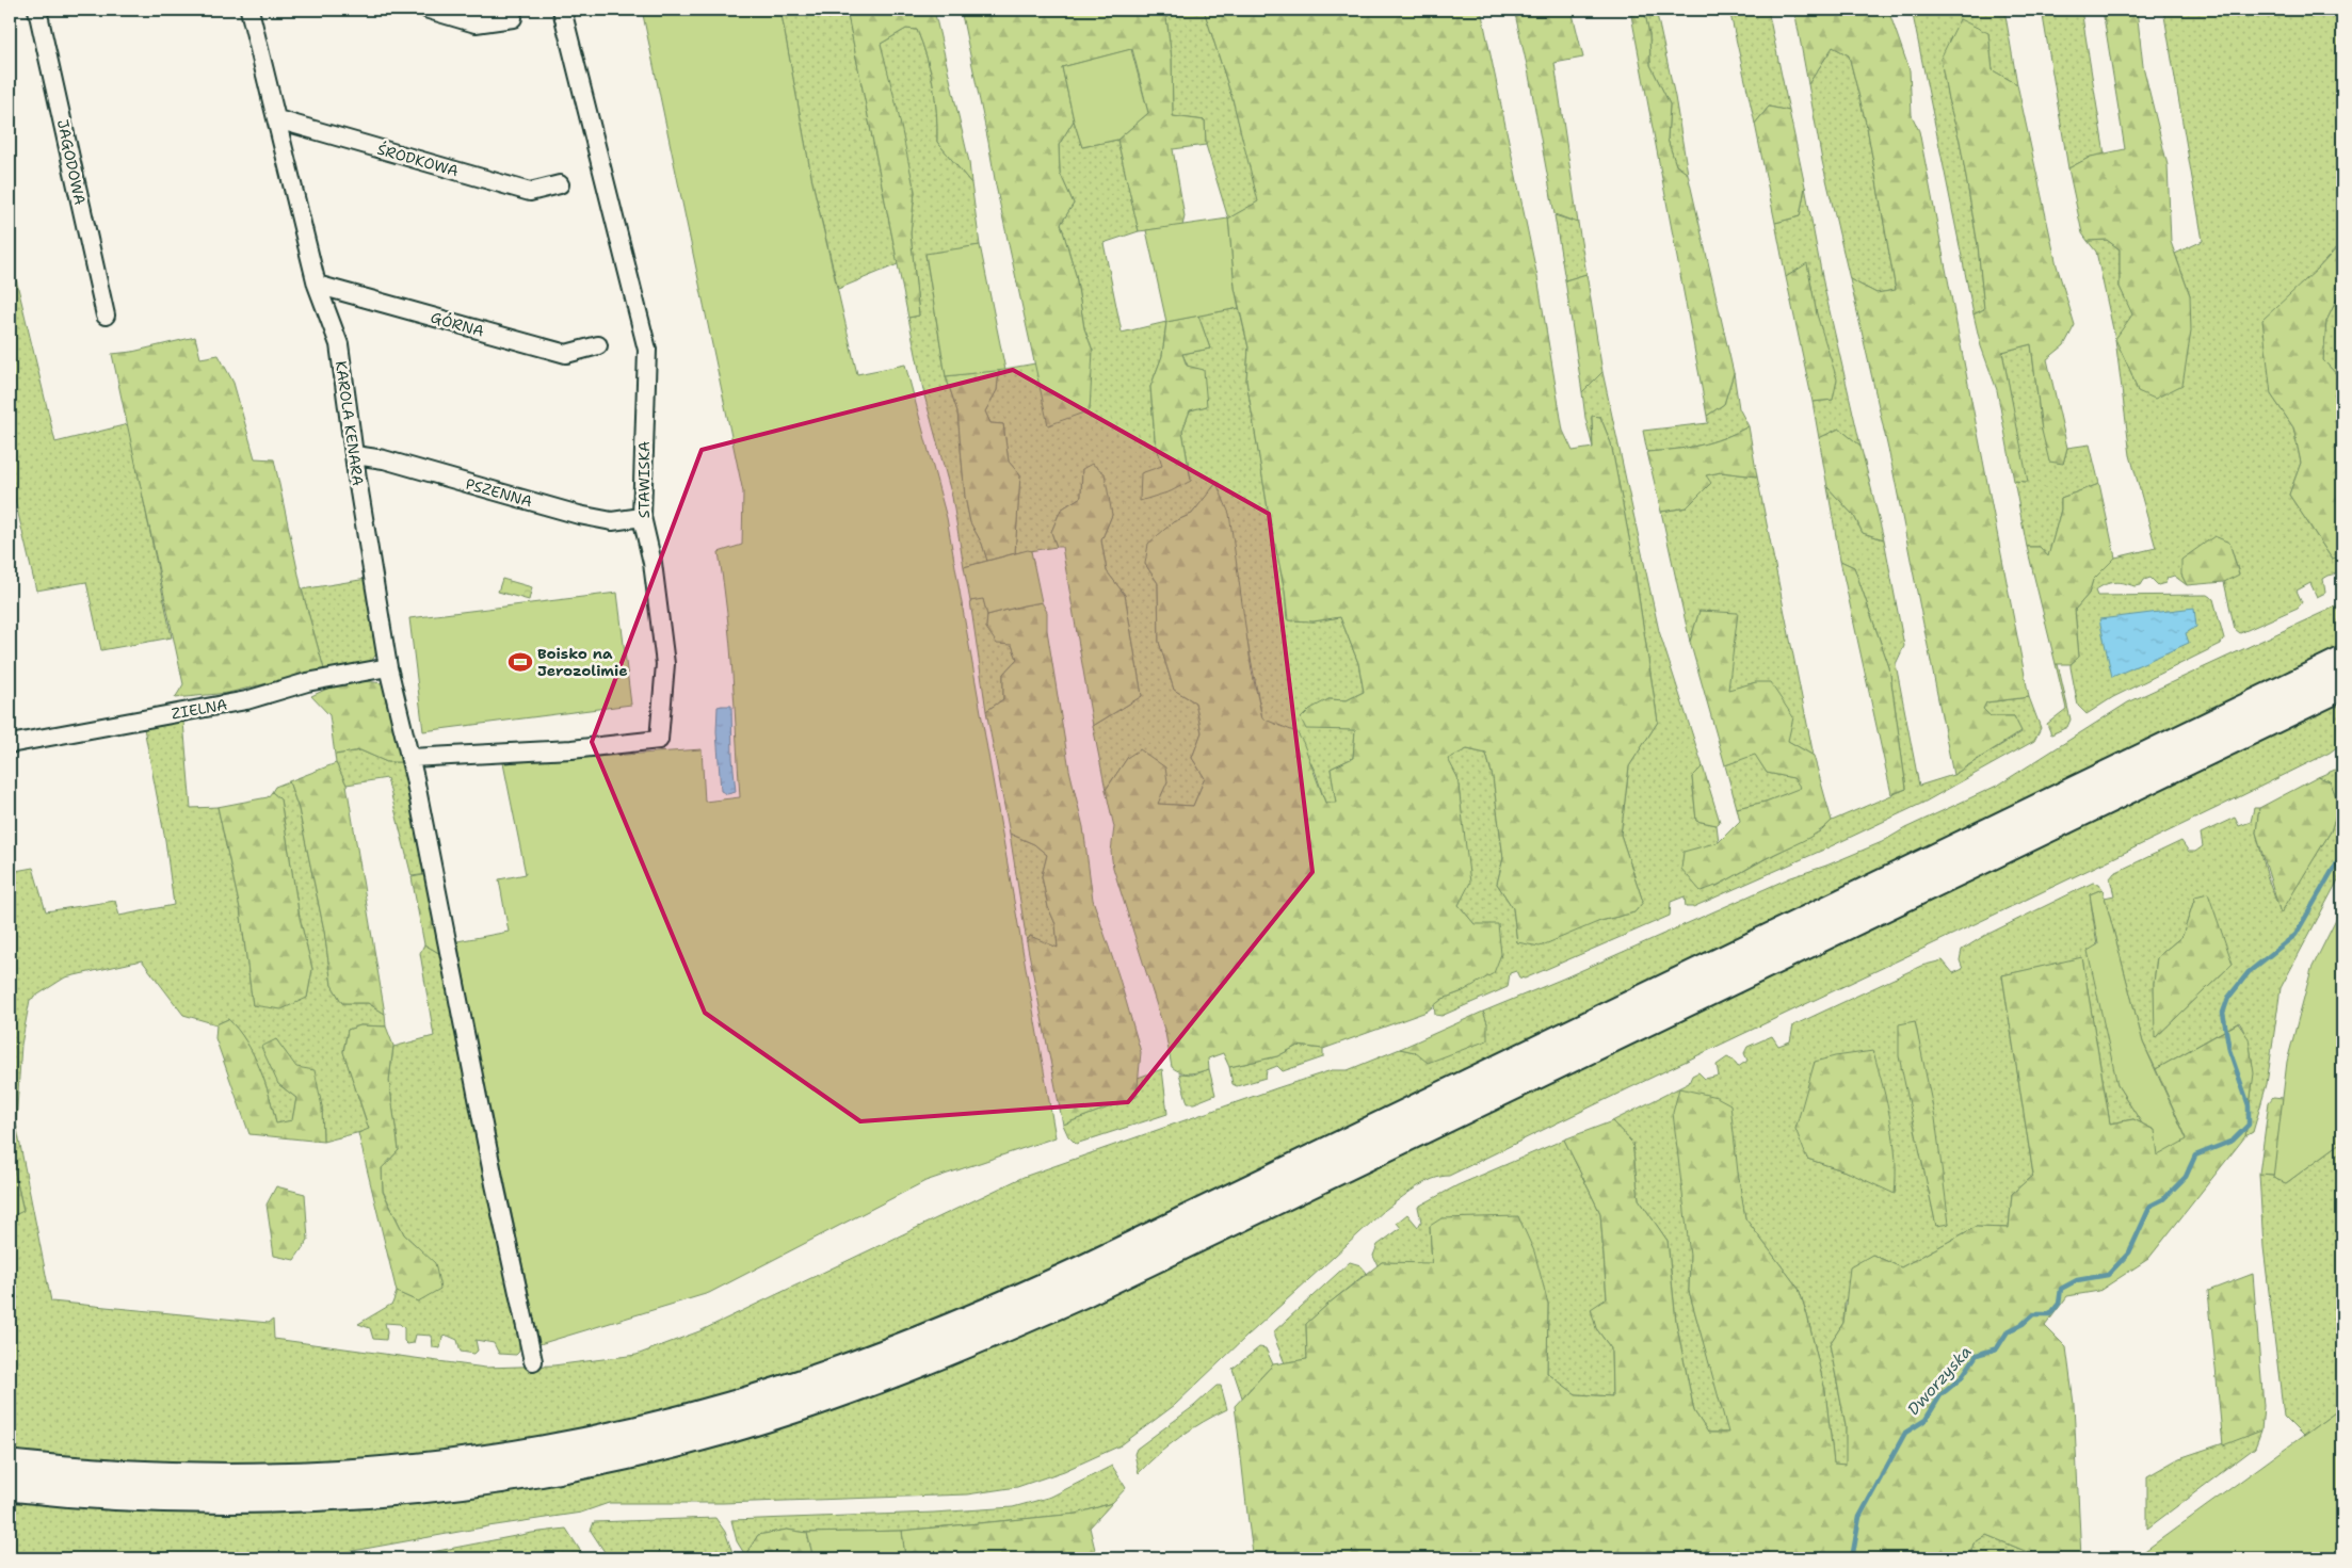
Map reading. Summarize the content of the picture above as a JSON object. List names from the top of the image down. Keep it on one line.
{"streets":{"street":["ŚRODKOWA","JAGODOWA","GÓRNA","KAROLA KENARA","STAWISKA","PSZENNA","ZIELNA"]},"crossings":[["ŚRODKOWA","KAROLA KENARA"],["GÓRNA","KAROLA KENARA"],["KAROLA KENARA","STAWISKA"],["KAROLA KENARA","PSZENNA"],["KAROLA KENARA","ZIELNA"],["STAWISKA","PSZENNA"]],"water":["Dworzyska"],"places":{"sports":["Boisko na Jerozolimie"]}}
